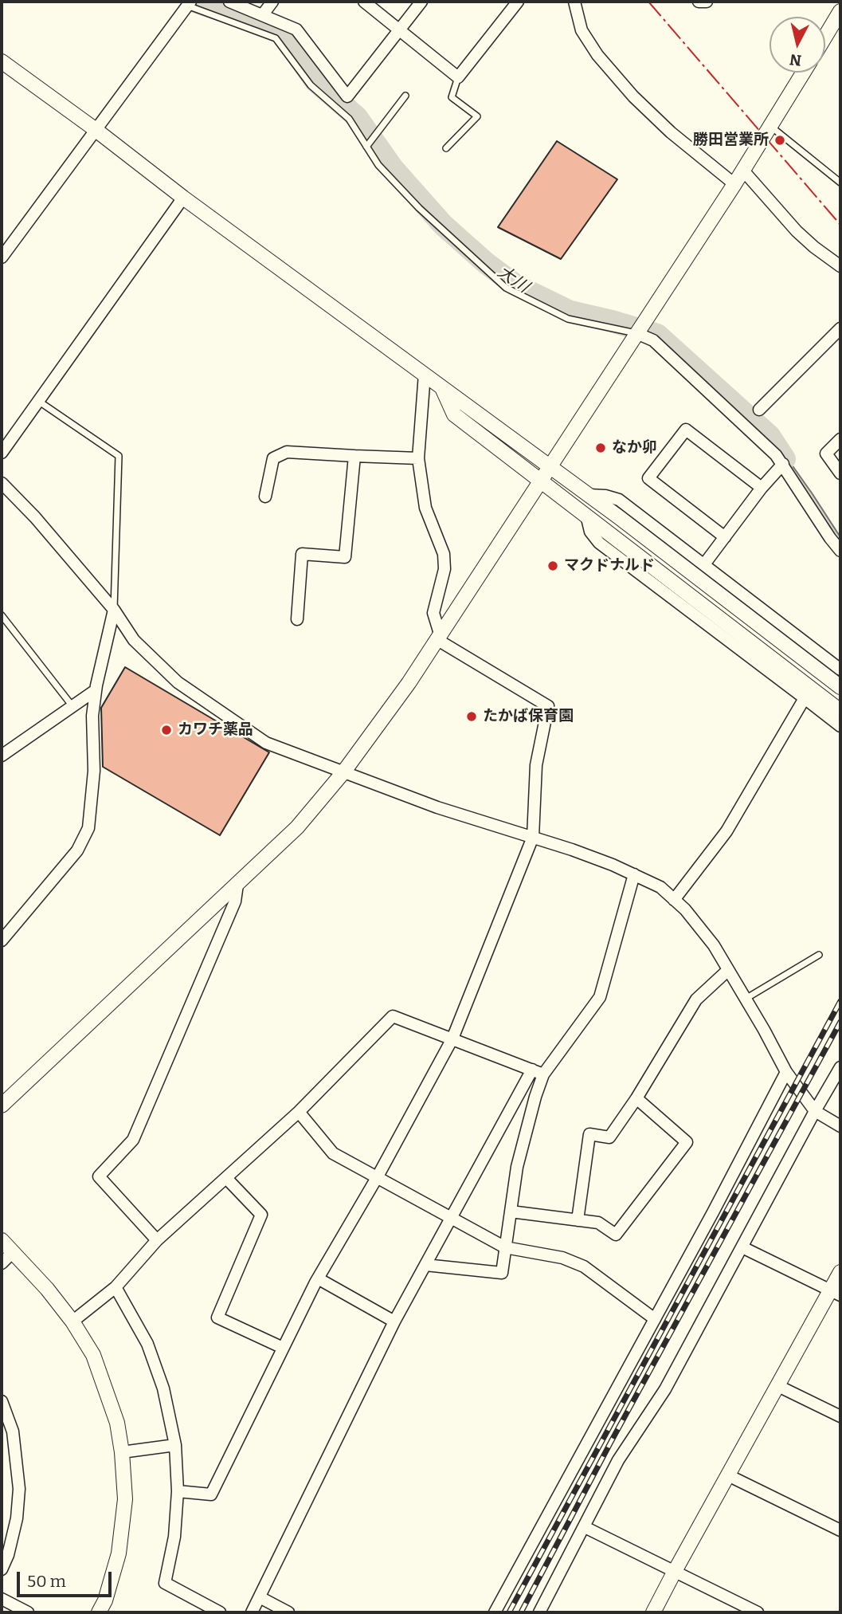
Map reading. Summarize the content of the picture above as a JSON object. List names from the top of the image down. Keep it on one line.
{"water":["大川"],"places":["勝田営業所","なか卯","マクドナルド","たかば保育園","カワチ薬品"],"scale_bar":"50 m","north":"bottom"}
